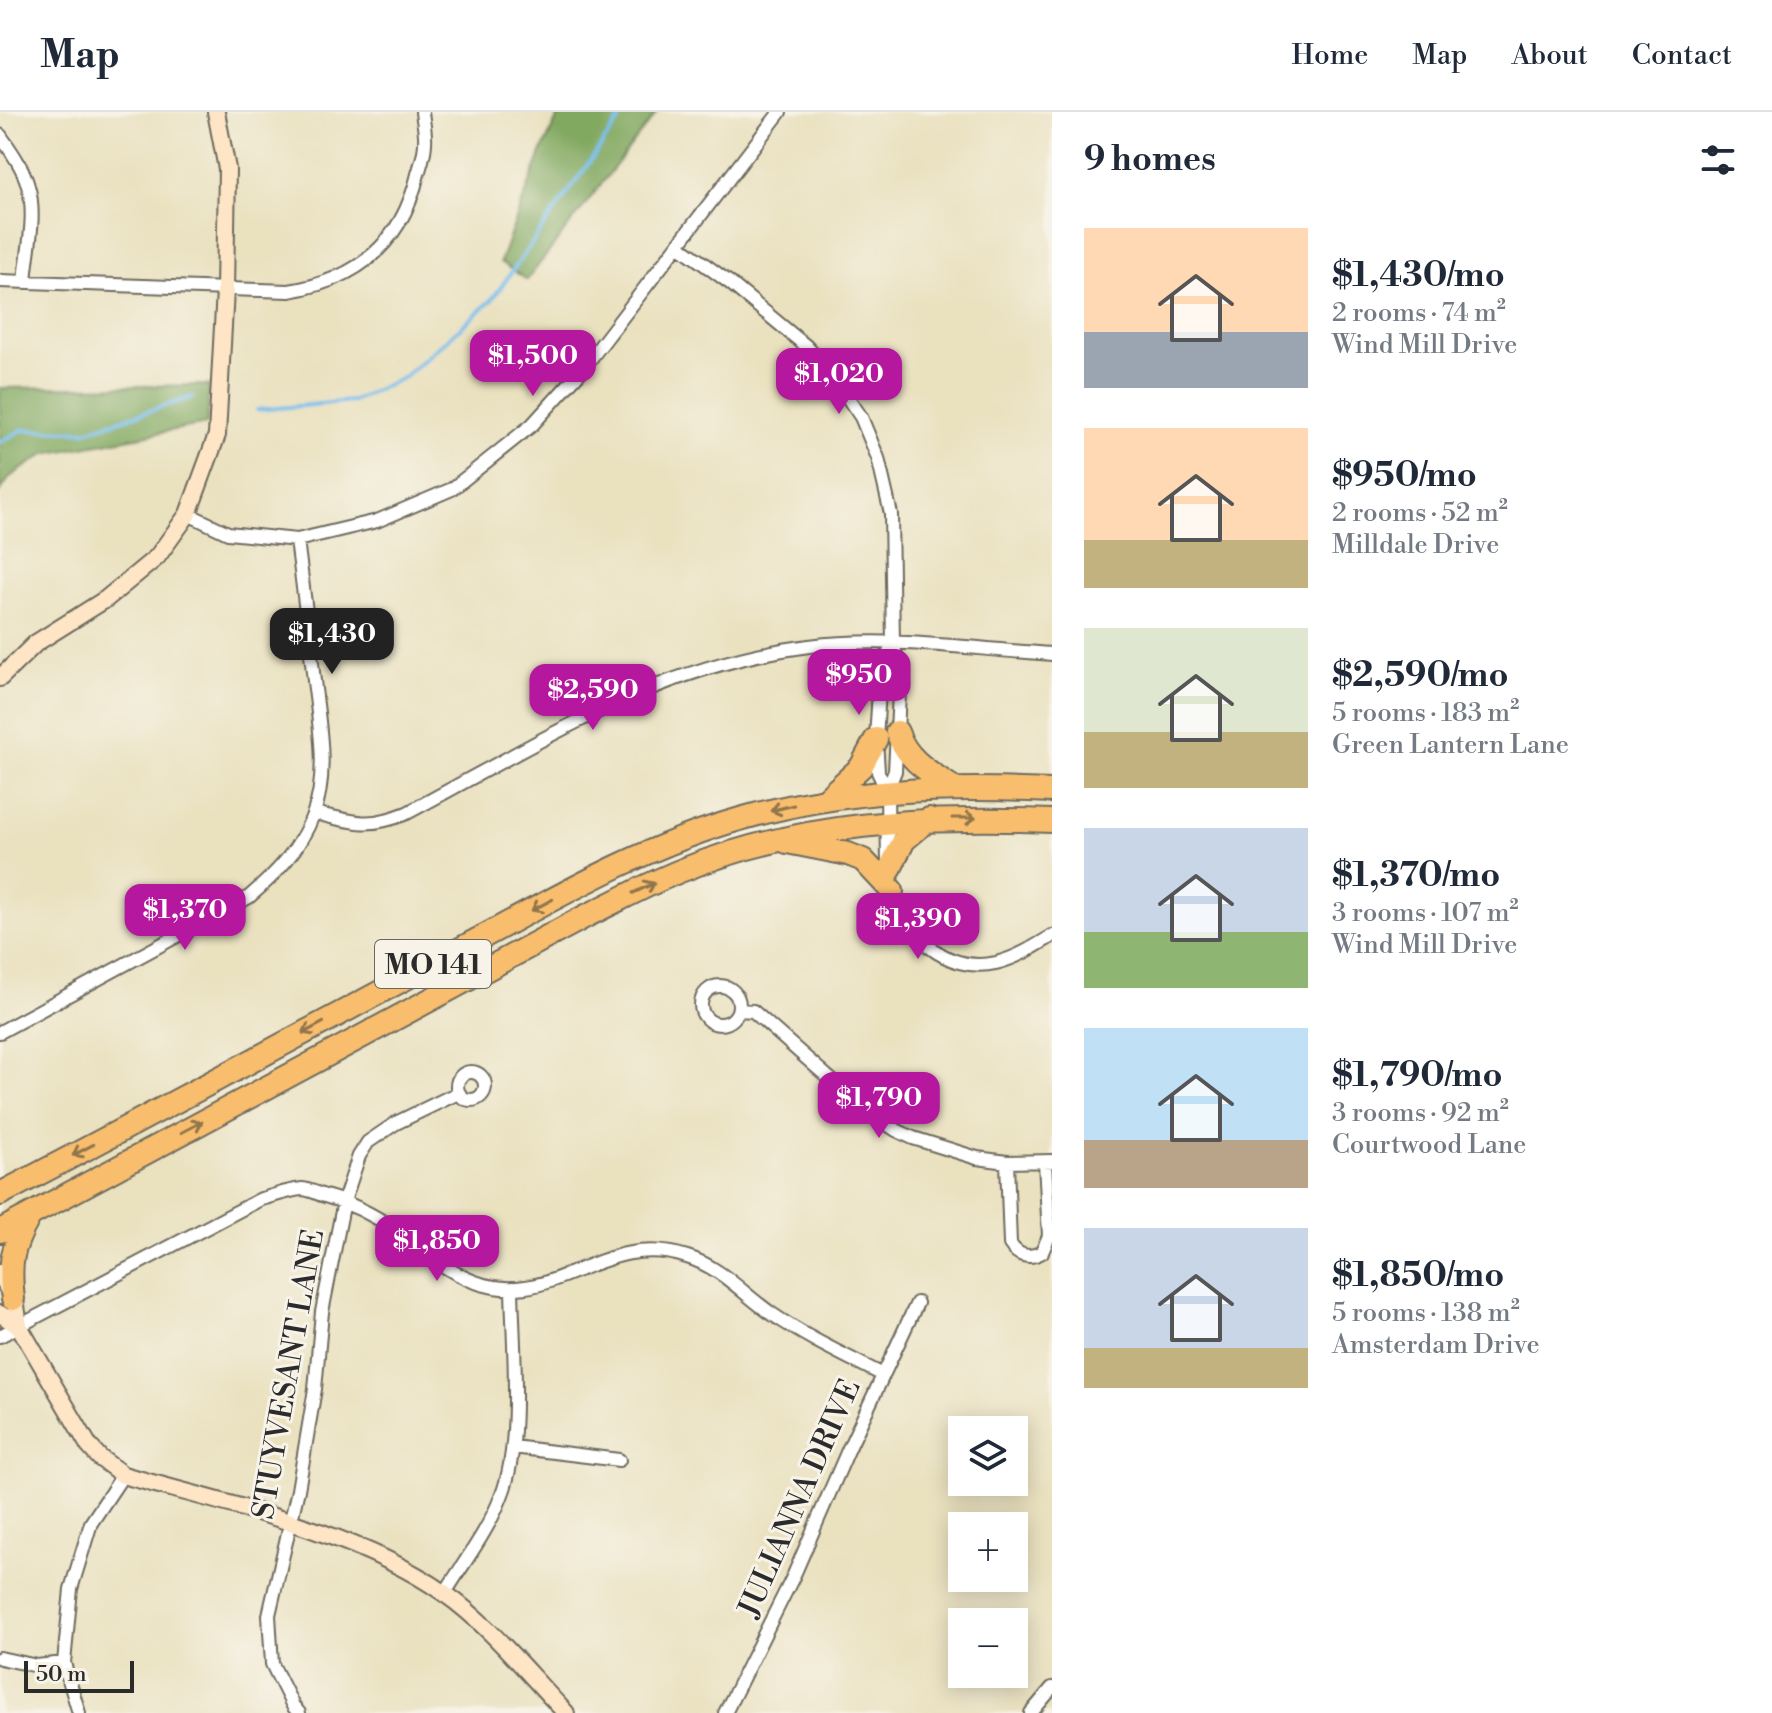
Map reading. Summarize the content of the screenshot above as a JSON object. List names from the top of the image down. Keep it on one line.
{"streets":{"highway":["MO 141"],"street":["STUYVESANT LANE","JULIANNA DRIVE"]},"scale_bar":"50 m","page":{"header":"Map","nav":["Home","Map","About","Contact"],"heading":"9 homes","list":[{"name":"$1,430/mo","note":"2 rooms · 74 m² · Wind Mill Drive"},{"name":"$950/mo","note":"2 rooms · 52 m² · Milldale Drive"},{"name":"$2,590/mo","note":"5 rooms · 183 m² · Green Lantern Lane"},{"name":"$1,370/mo","note":"3 rooms · 107 m² · Wind Mill Drive"},{"name":"$1,790/mo","note":"3 rooms · 92 m² · Courtwood Lane"},{"name":"$1,850/mo","note":"5 rooms · 138 m² · Amsterdam Drive"}],"price":["$1,500","$1,020","$1,430","$950","$2,590","$1,370","$1,390","$1,790","$1,850"],"map_buttons":["+","−"],"scale":"50 m"}}
